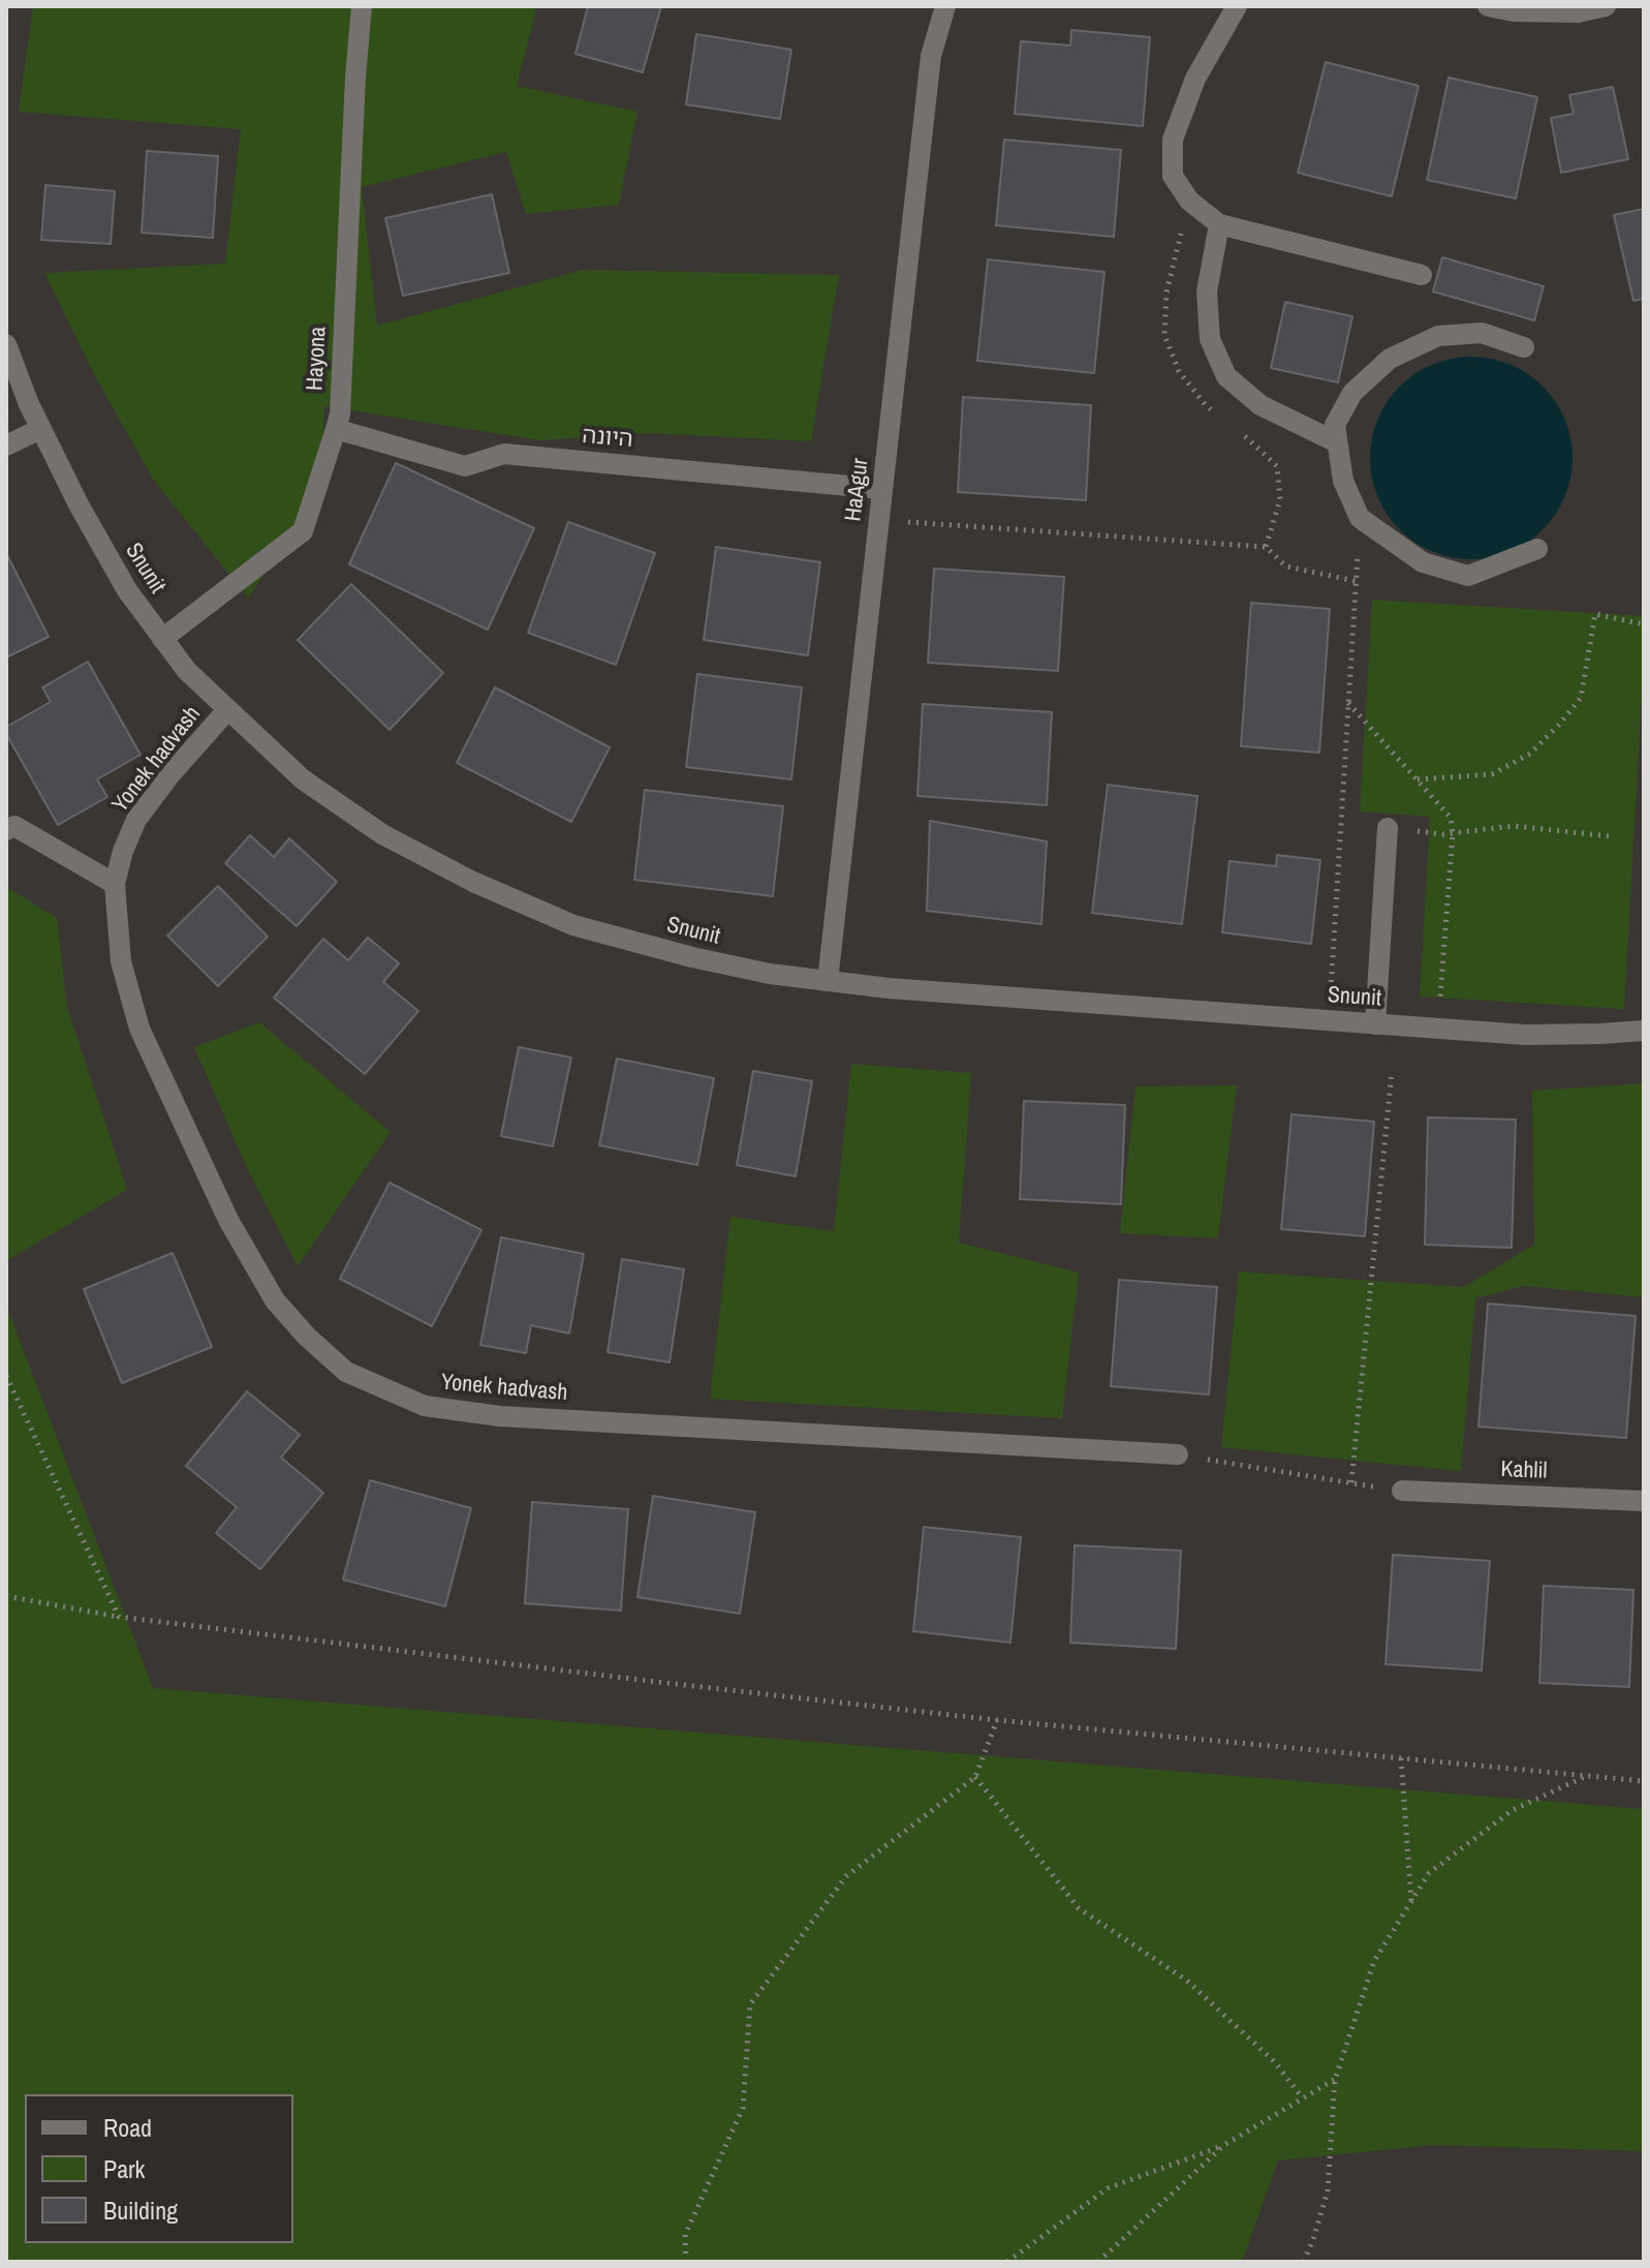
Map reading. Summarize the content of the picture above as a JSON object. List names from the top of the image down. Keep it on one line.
{"streets":{"street":["Hayona","היונה","HaAgur","Snunit","Yonek hadvash","Kahlil"]},"crossings":[["Hayona","היונה"],["Hayona","Snunit"],["היונה","HaAgur"],["HaAgur","Snunit"],["Snunit","Yonek hadvash"]],"legend":["Road","Park","Building"]}
